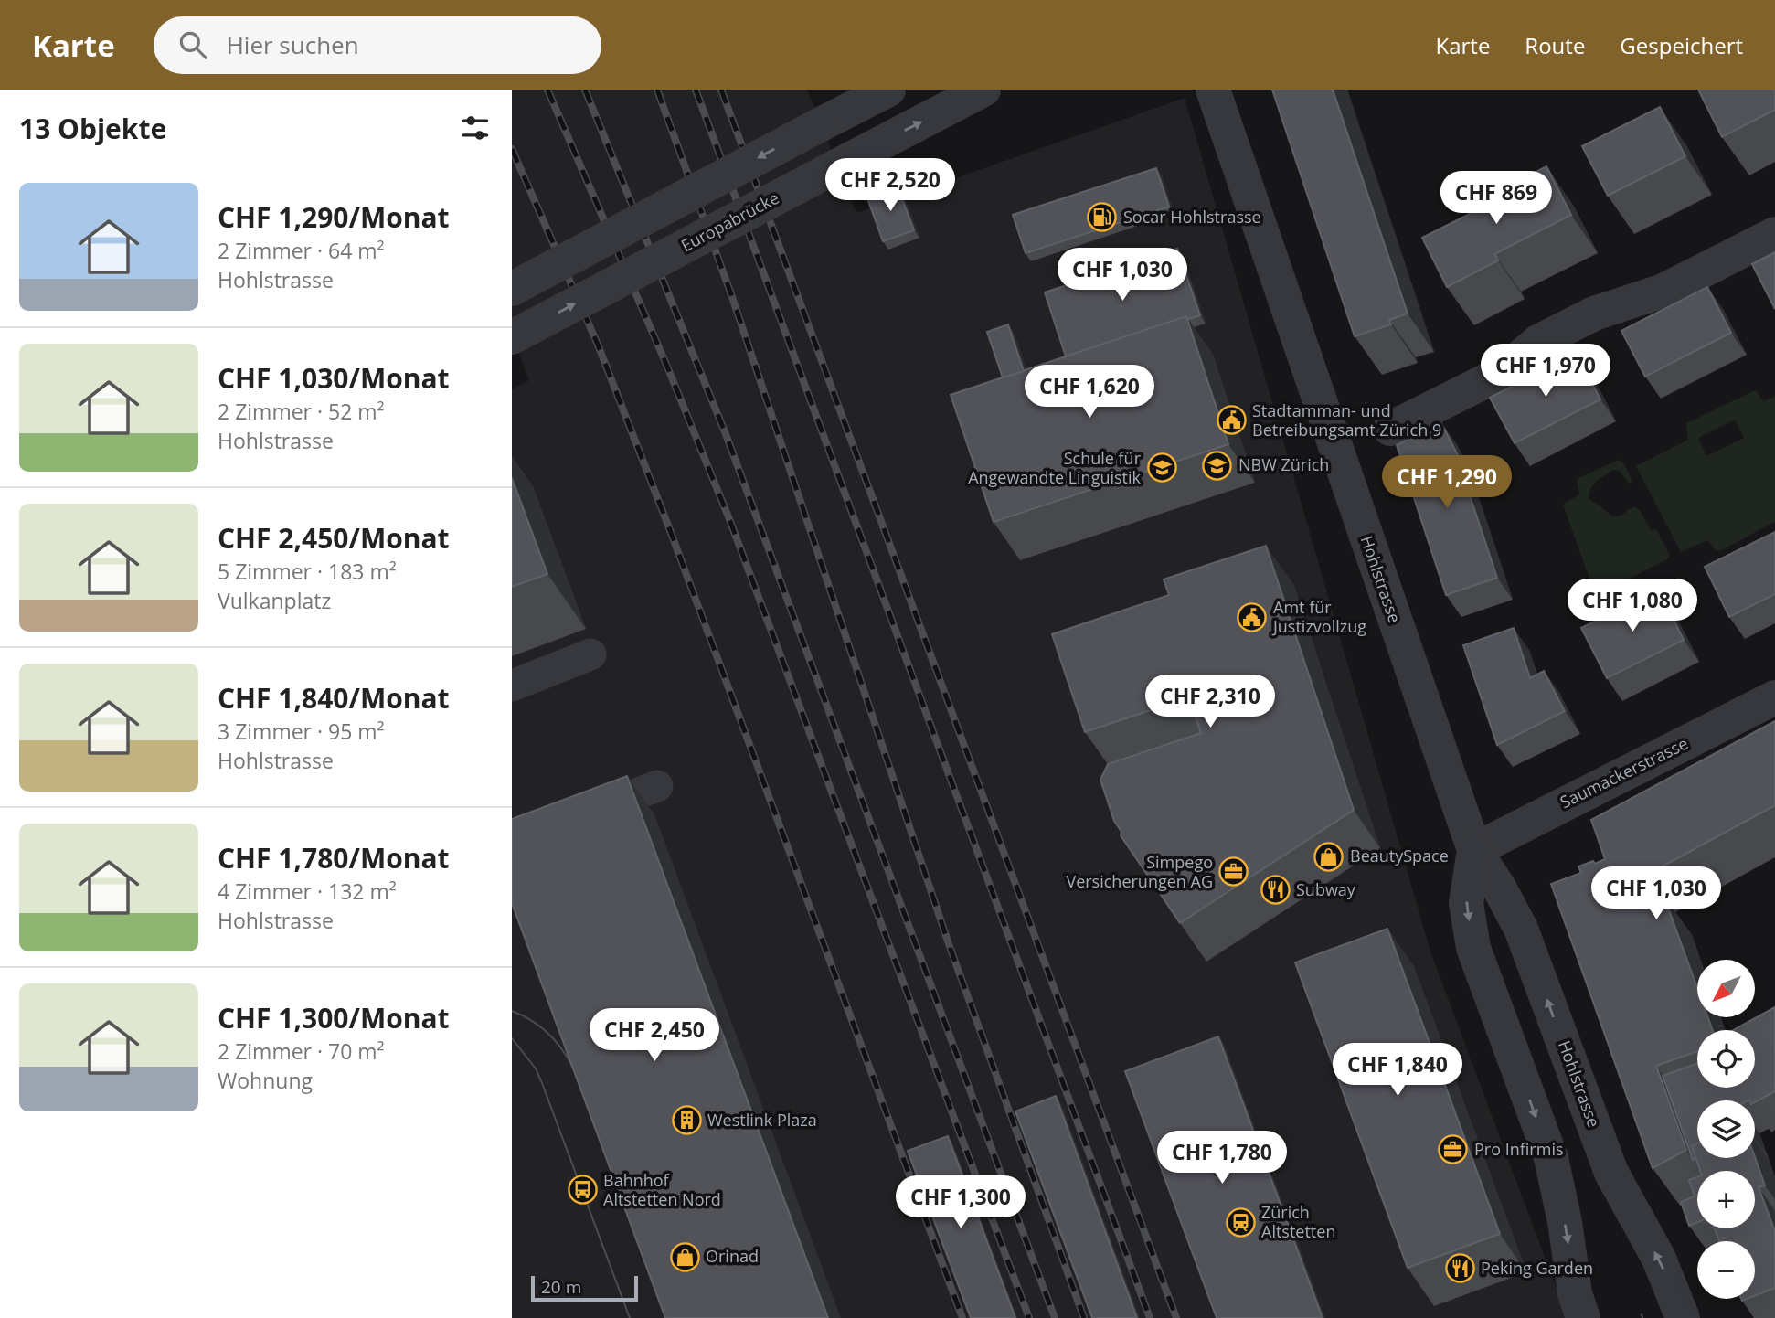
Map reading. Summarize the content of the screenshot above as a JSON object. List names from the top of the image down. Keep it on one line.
{"streets":{"street":["Europabrücke","Hohlstrasse","Saumackerstrasse"]},"crossings":[["Hohlstrasse","Saumackerstrasse"]],"places":{"fuel station":["Socar Hohlstrasse"],"public building":["Stadtamman- und Betreibungsamt Zürich 9","Amt für Justizvollzug"],"school or university":["NBW Zürich","Schule für Angewandte Linguistik"],"shop":["BeautySpace","Orinad"],"office":["Simpego Versicherungen AG","Pro Infirmis"],"restaurant":["Subway","Peking Garden"],"building":["Westlink Plaza"],"bus stop":["Bahnhof Altstetten Nord"],"station":["Zürich Altstetten"]},"scale_bar":"20 m","north":"bottom left","page":{"header":"Karte","search":"Hier suchen","nav":["Karte","Route","Gespeichert"],"heading":"13 Objekte","price":["CHF 2,520","CHF 869","CHF 1,030","CHF 1,970","CHF 1,620","CHF 1,290","CHF 1,080","CHF 2,310","CHF 1,030","CHF 2,450","CHF 1,840","CHF 1,780","CHF 1,300"],"list":[{"name":"CHF 1,290/Monat","note":"2 Zimmer · 64 m² · Hohlstrasse"},{"name":"CHF 1,030/Monat","note":"2 Zimmer · 52 m² · Hohlstrasse"},{"name":"CHF 2,450/Monat","note":"5 Zimmer · 183 m² · Vulkanplatz"},{"name":"CHF 1,840/Monat","note":"3 Zimmer · 95 m² · Hohlstrasse"},{"name":"CHF 1,780/Monat","note":"4 Zimmer · 132 m² · Hohlstrasse"},{"name":"CHF 1,300/Monat","note":"2 Zimmer · 70 m² · Wohnung"}],"map_buttons":["+","−"],"scale":"20 m"}}
